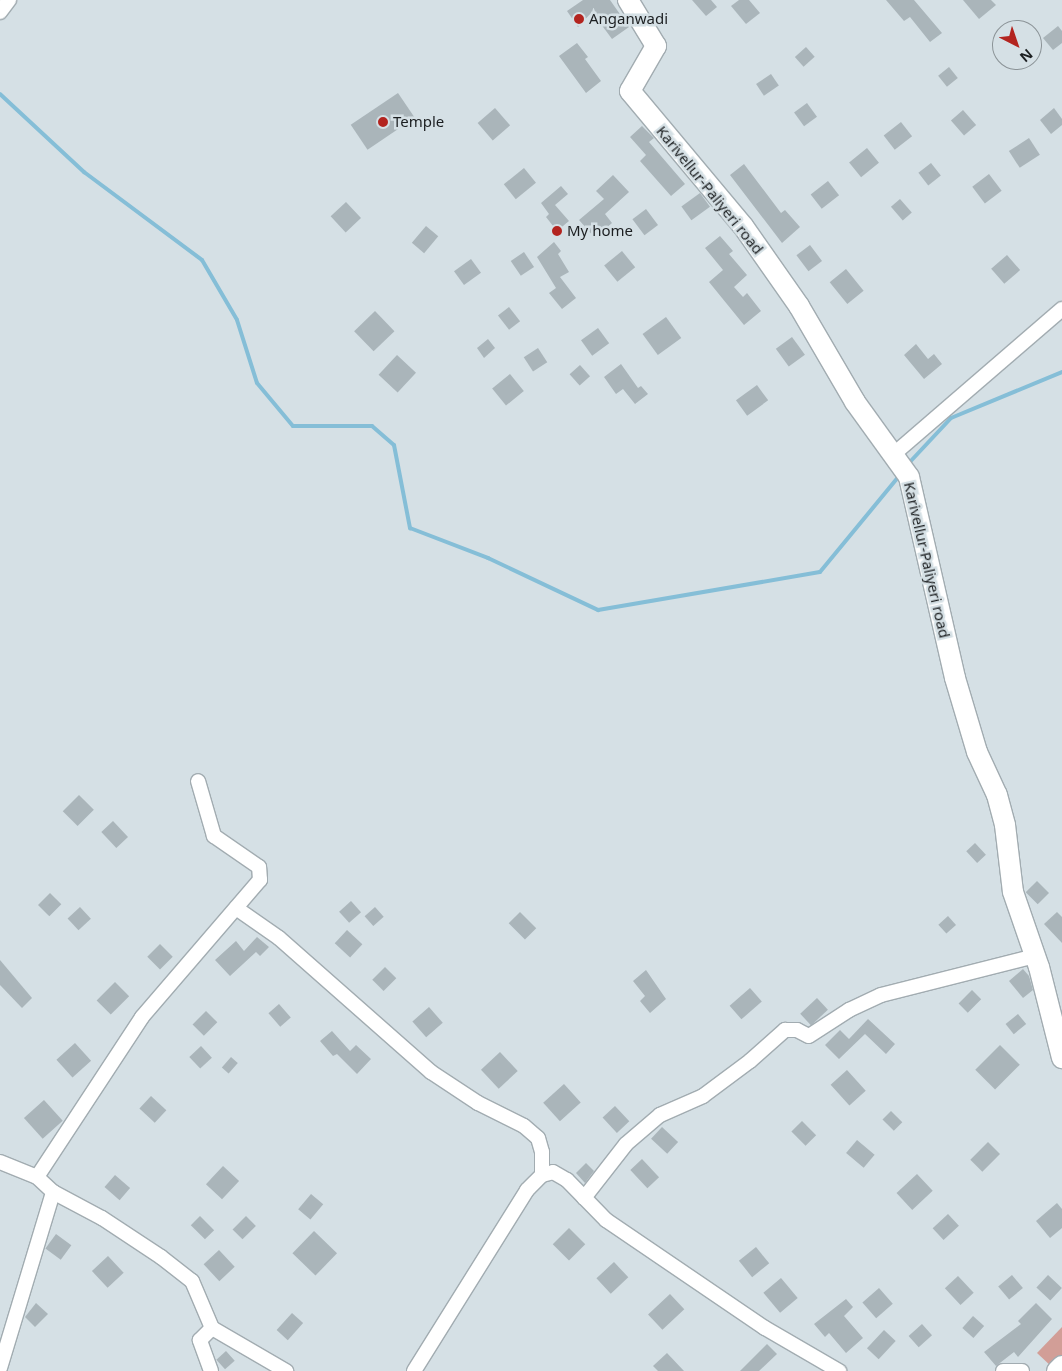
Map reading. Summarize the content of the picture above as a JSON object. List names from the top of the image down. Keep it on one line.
{"streets":{"street":["Karivellur-Paliyeri road"]},"places":["Anganwadi","Temple","My home"],"north":"bottom right"}
